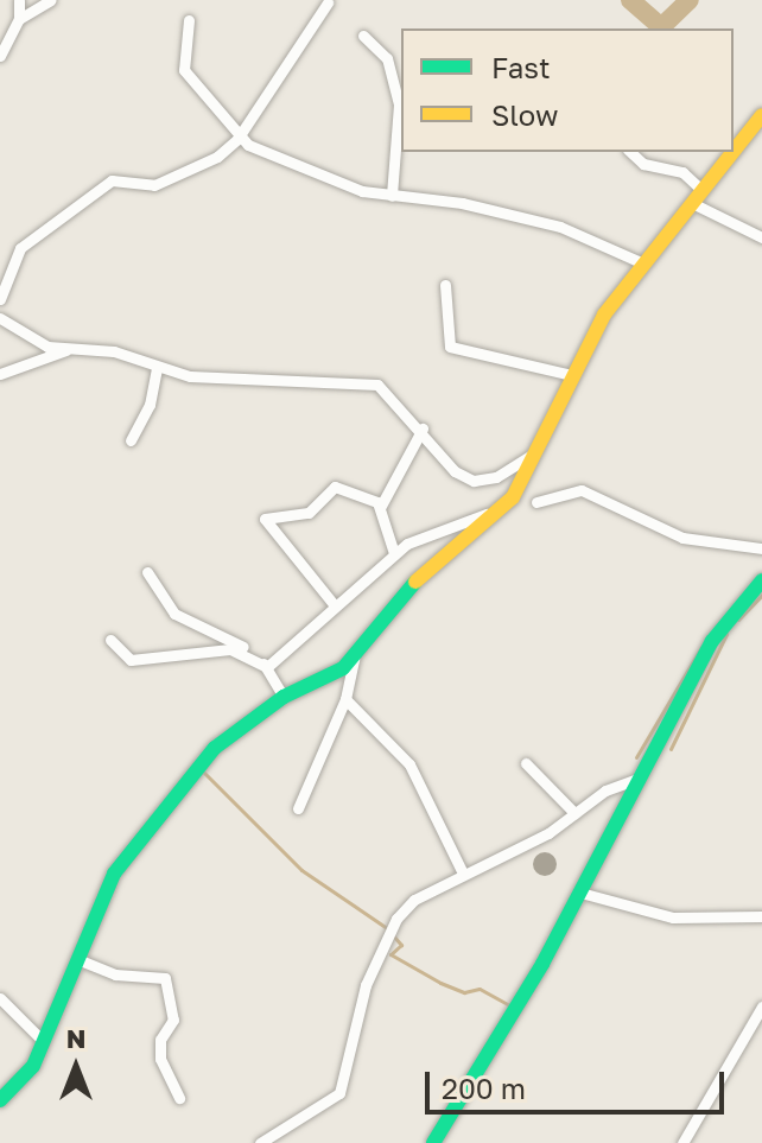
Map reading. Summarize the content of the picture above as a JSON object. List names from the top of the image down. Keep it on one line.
{"legend":["Fast","Slow"],"scale_bar":"200 m","north":"top"}
